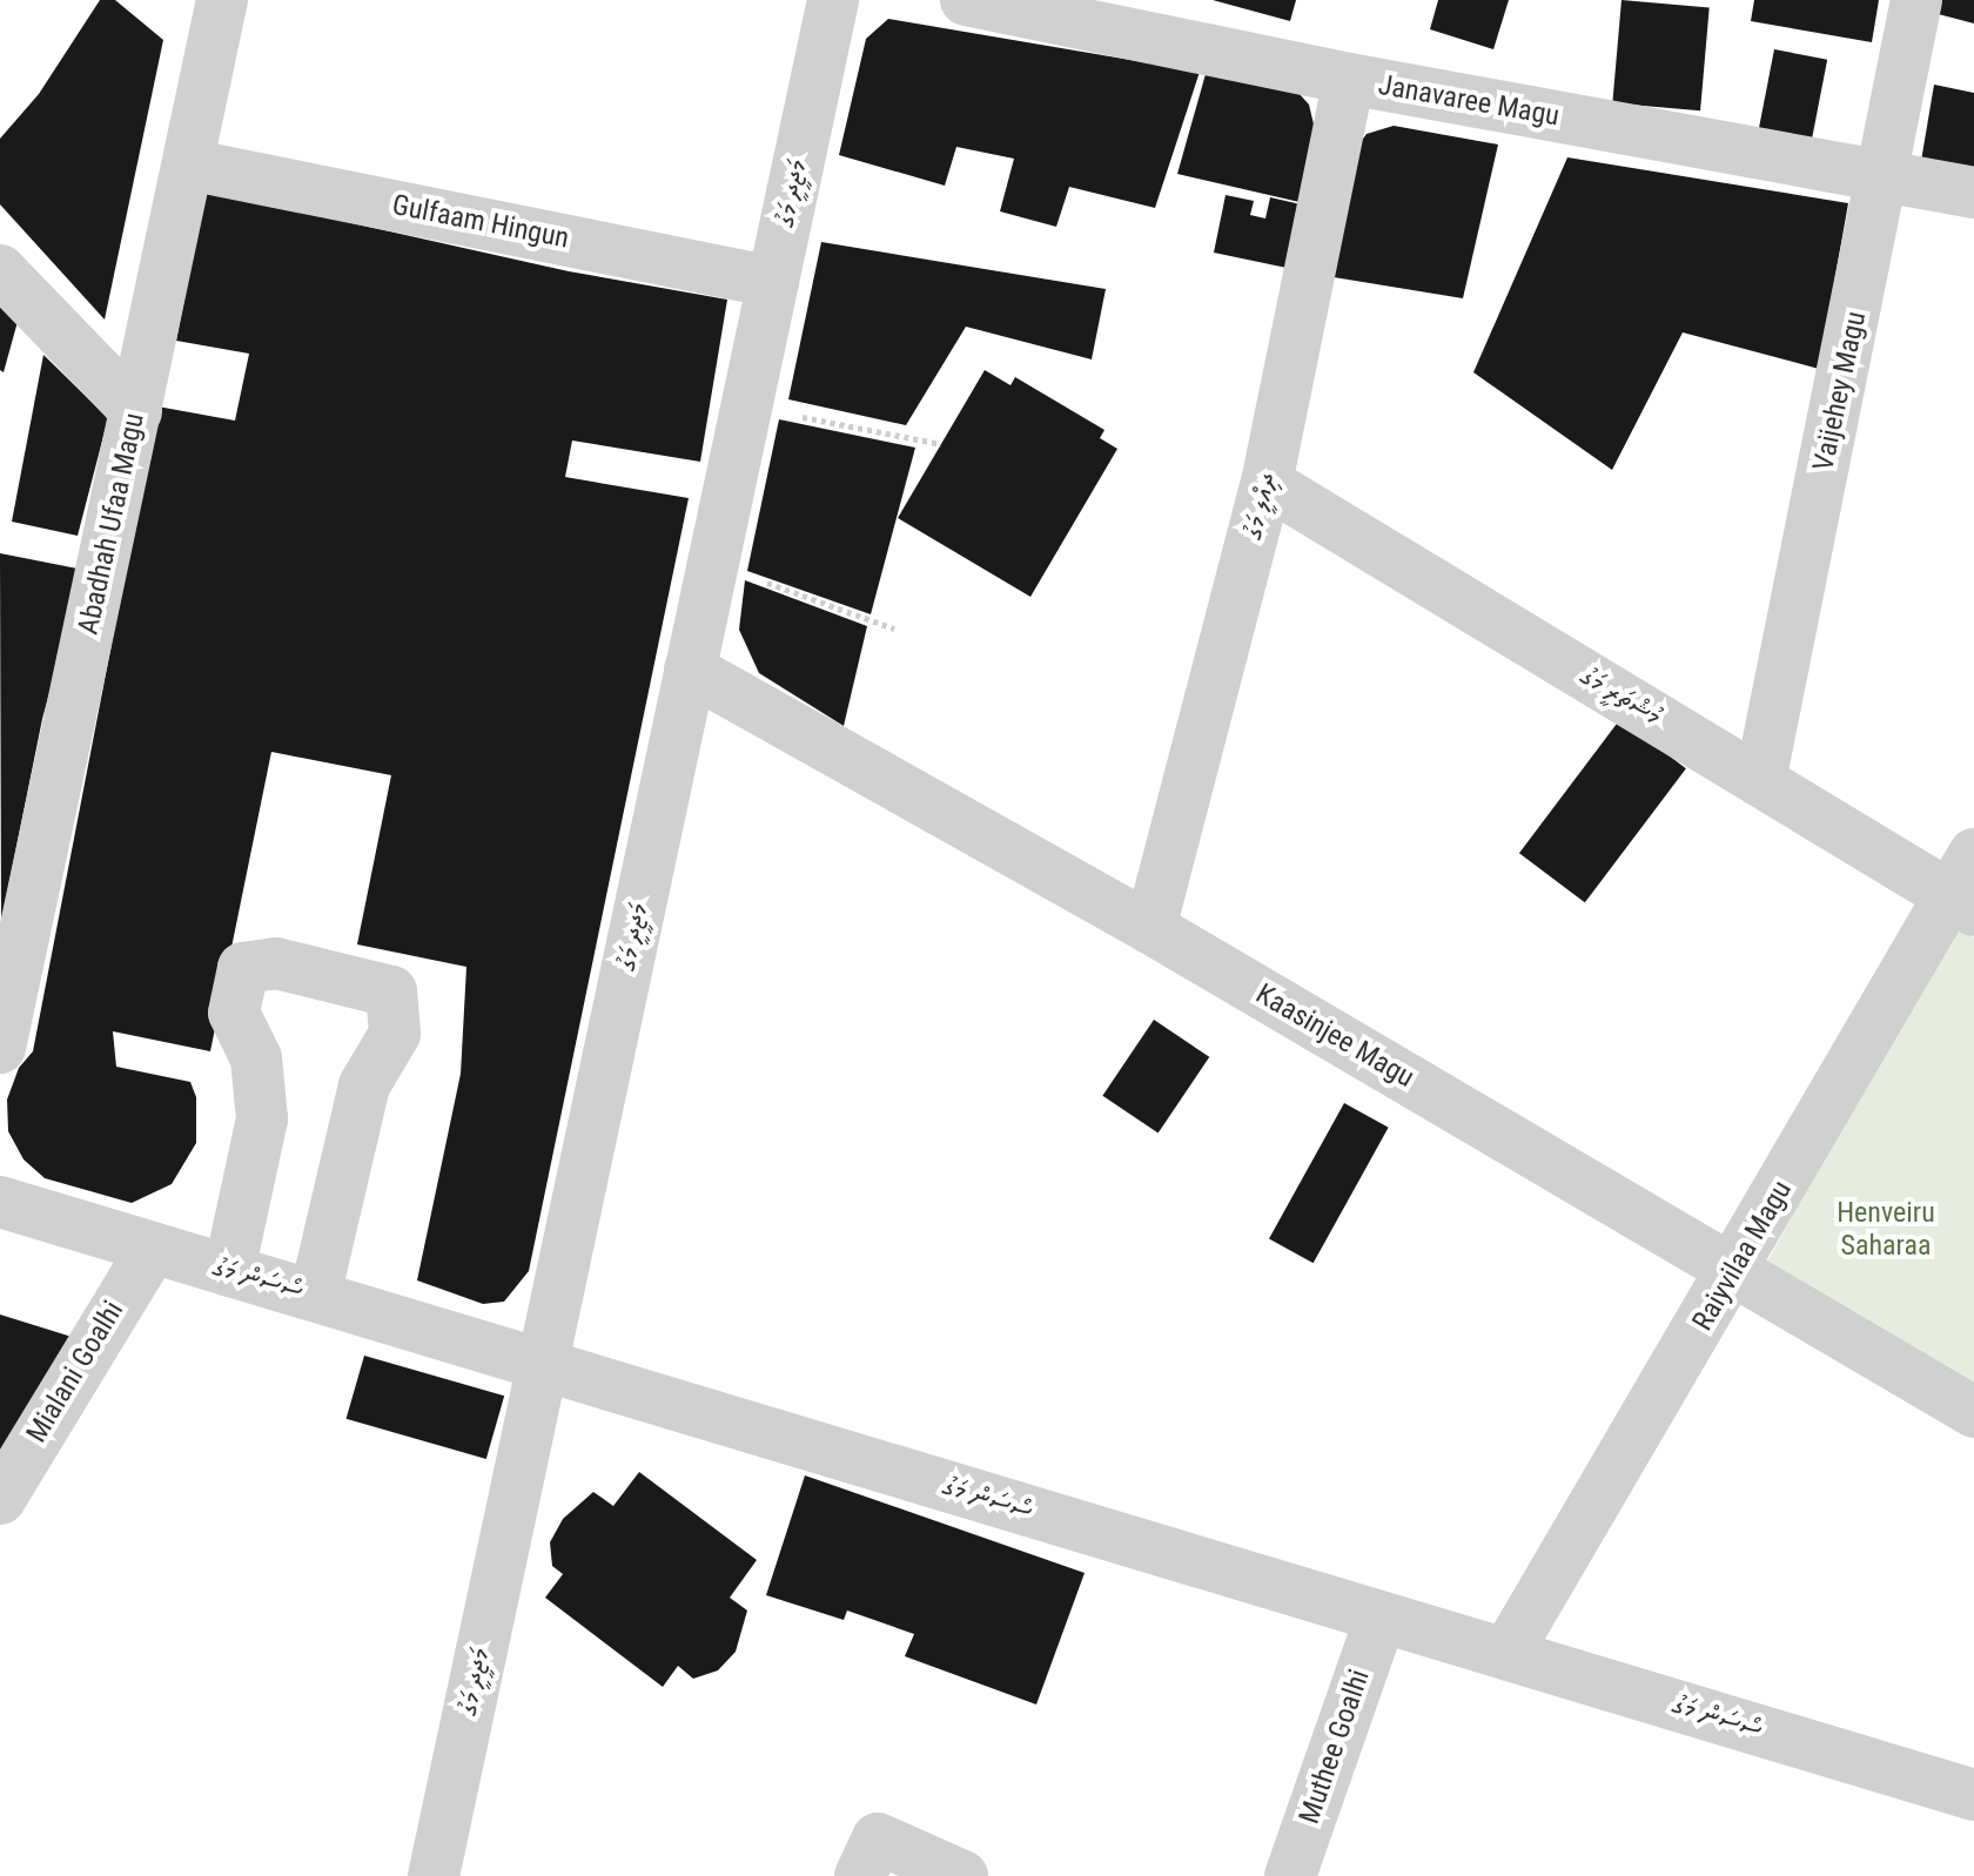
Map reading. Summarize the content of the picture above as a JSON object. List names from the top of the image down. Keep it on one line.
{"streets":{"street":["Janavaree Magu","މަޖީދީ މަގު","Gulfaam Hingun","Vaijehey Magu","ދިއްލީ މަގު","Abadhah Ufaa Magu","މުޝްތަރީ މަގު","Kaasinjee Magu","Raiyvilaa Magu","ސޯސަން މަގު","Mialani Goalhi","Muthee Goalhi"]},"crossings":[["Janavaree Magu","Vaijehey Magu"],["Janavaree Magu","ދިއްލީ މަގު"],["މަޖީދީ މަގު","Gulfaam Hingun"],["މަޖީދީ މަގު","Kaasinjee Magu"],["މަޖީދީ މަގު","ސޯސަން މަގު"],["Gulfaam Hingun","Abadhah Ufaa Magu"],["Vaijehey Magu","މުޝްތަރީ މަގު"],["ދިއްލީ މަގު","މުޝްތަރީ މަގު"],["ދިއްލީ މަގު","Kaasinjee Magu"],["މުޝްތަރީ މަގު","Raiyvilaa Magu"],["Kaasinjee Magu","Raiyvilaa Magu"],["Raiyvilaa Magu","ސޯސަން މަގު"],["ސޯސަން މަގު","Mialani Goalhi"],["ސޯސަން މަގު","Muthee Goalhi"]],"parks":["Henveiru Saharaa"]}
